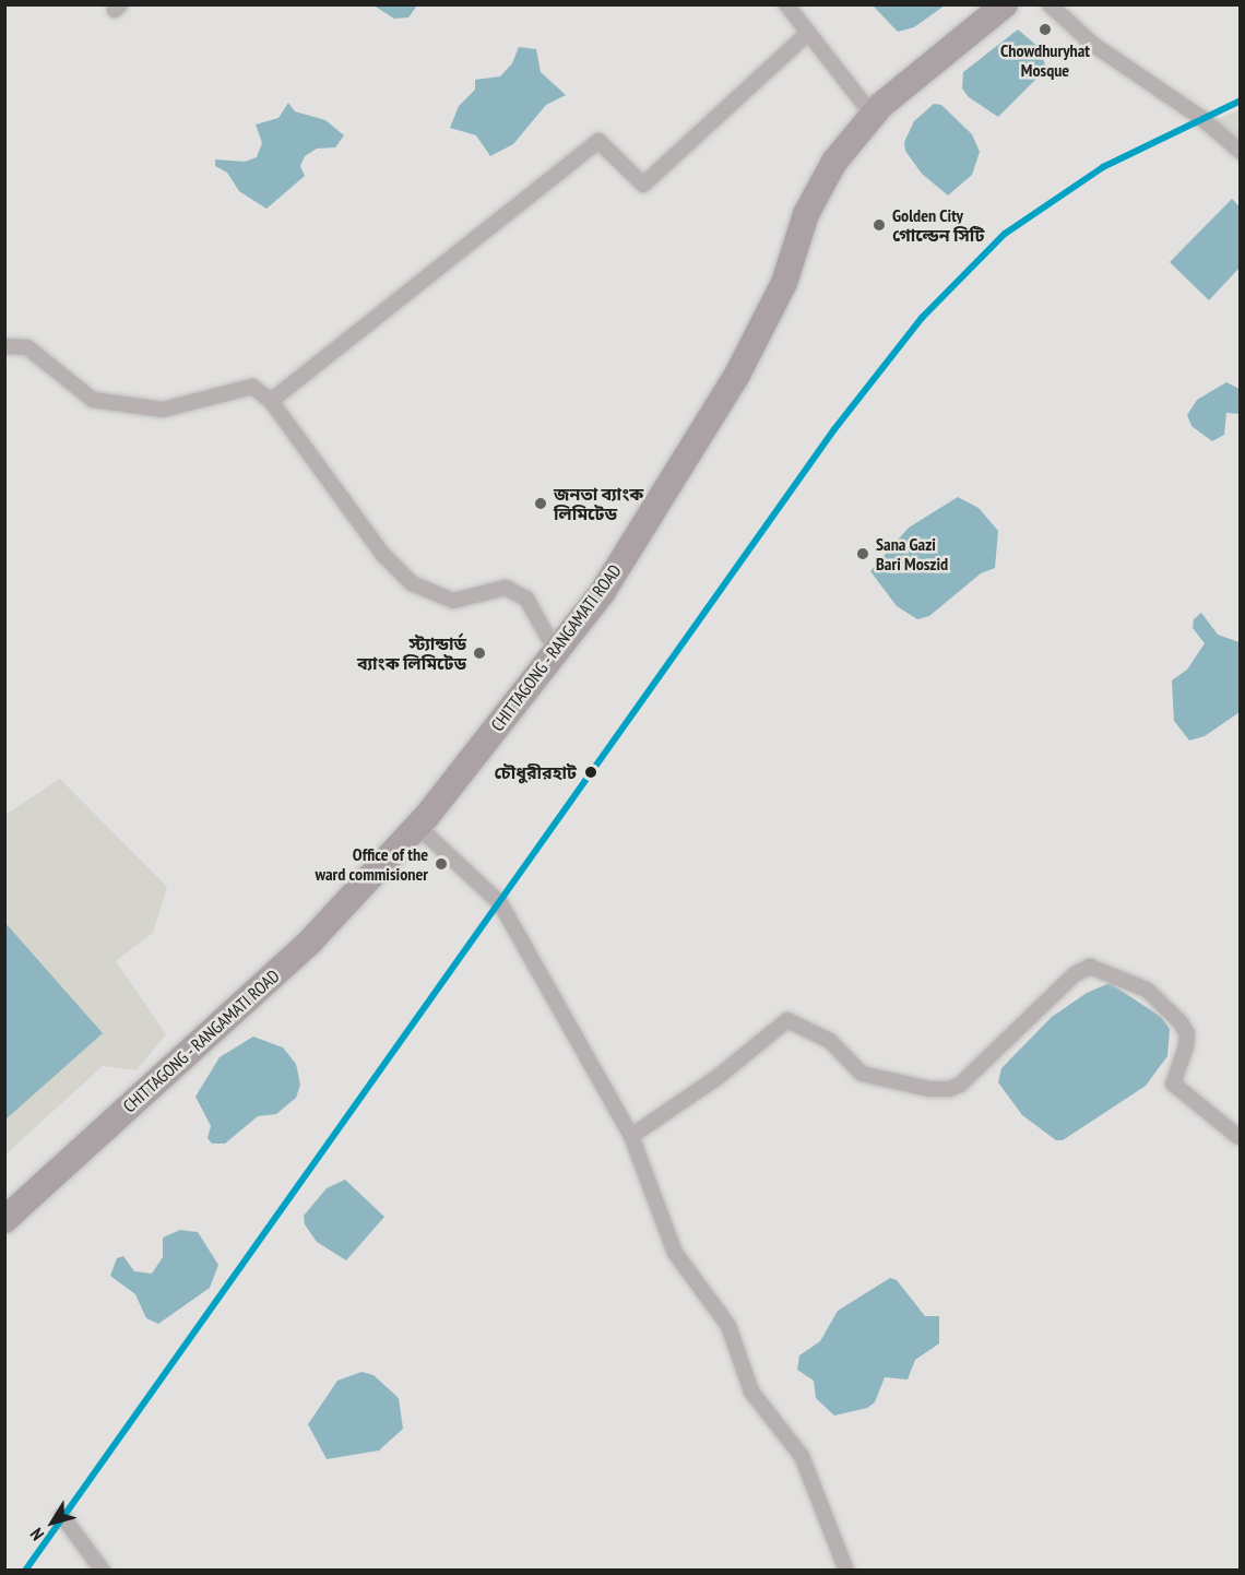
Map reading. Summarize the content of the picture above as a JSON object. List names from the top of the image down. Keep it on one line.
{"streets":{"highway":["CHITTAGONG - RANGAMATI ROAD"]},"places":["Chowdhuryhat Mosque","Golden City গোল্ডেন সিটি","জনতা ব্যাংক লিমিটেড","Sana Gazi Bari Moszid","স্ট্যান্ডার্ড ব্যাংক লিমিটেড","চৌধুরীরহাট","Office of the ward commisioner"],"north":"bottom left"}
